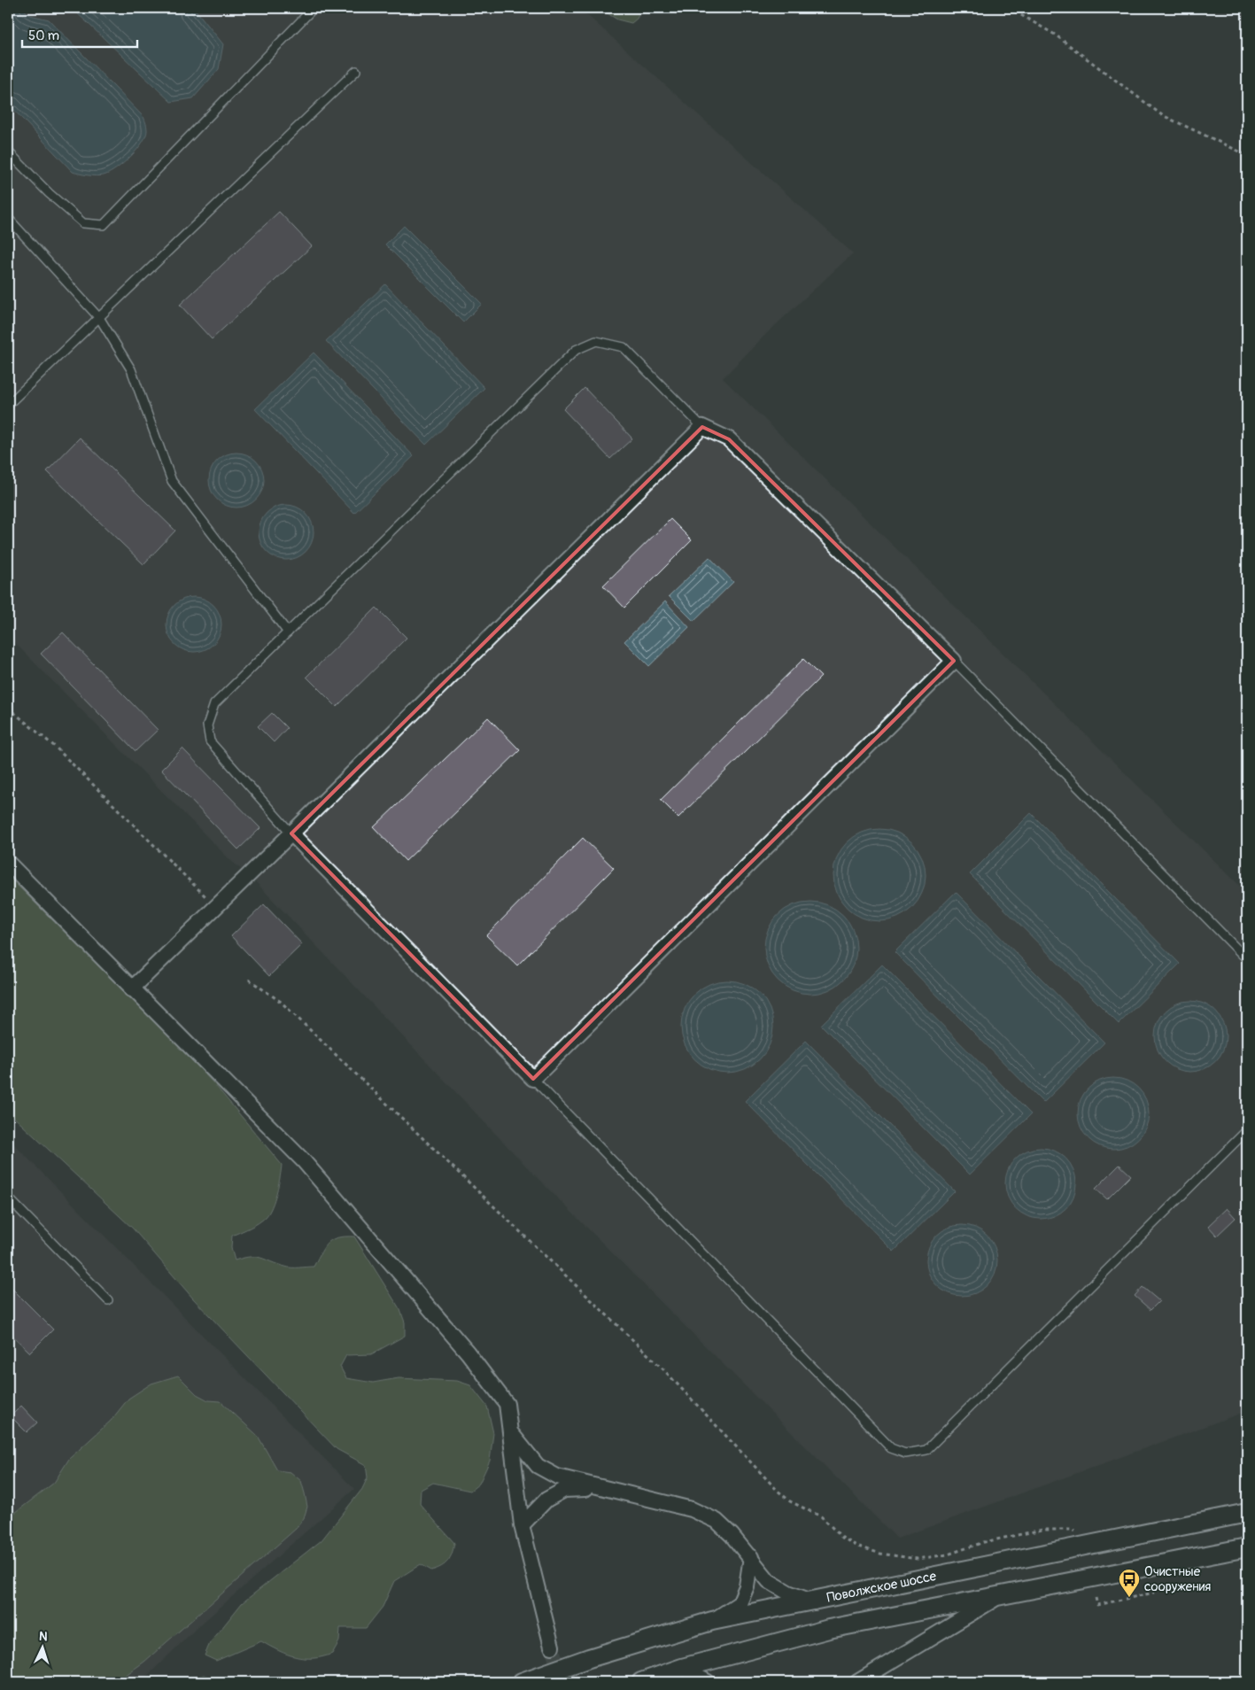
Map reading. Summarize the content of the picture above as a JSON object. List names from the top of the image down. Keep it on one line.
{"streets":{"street":["Поволжское шоссе"]},"places":{"bus stop":["Очистные сооружения"]},"scale_bar":"50 m","north":"top"}
